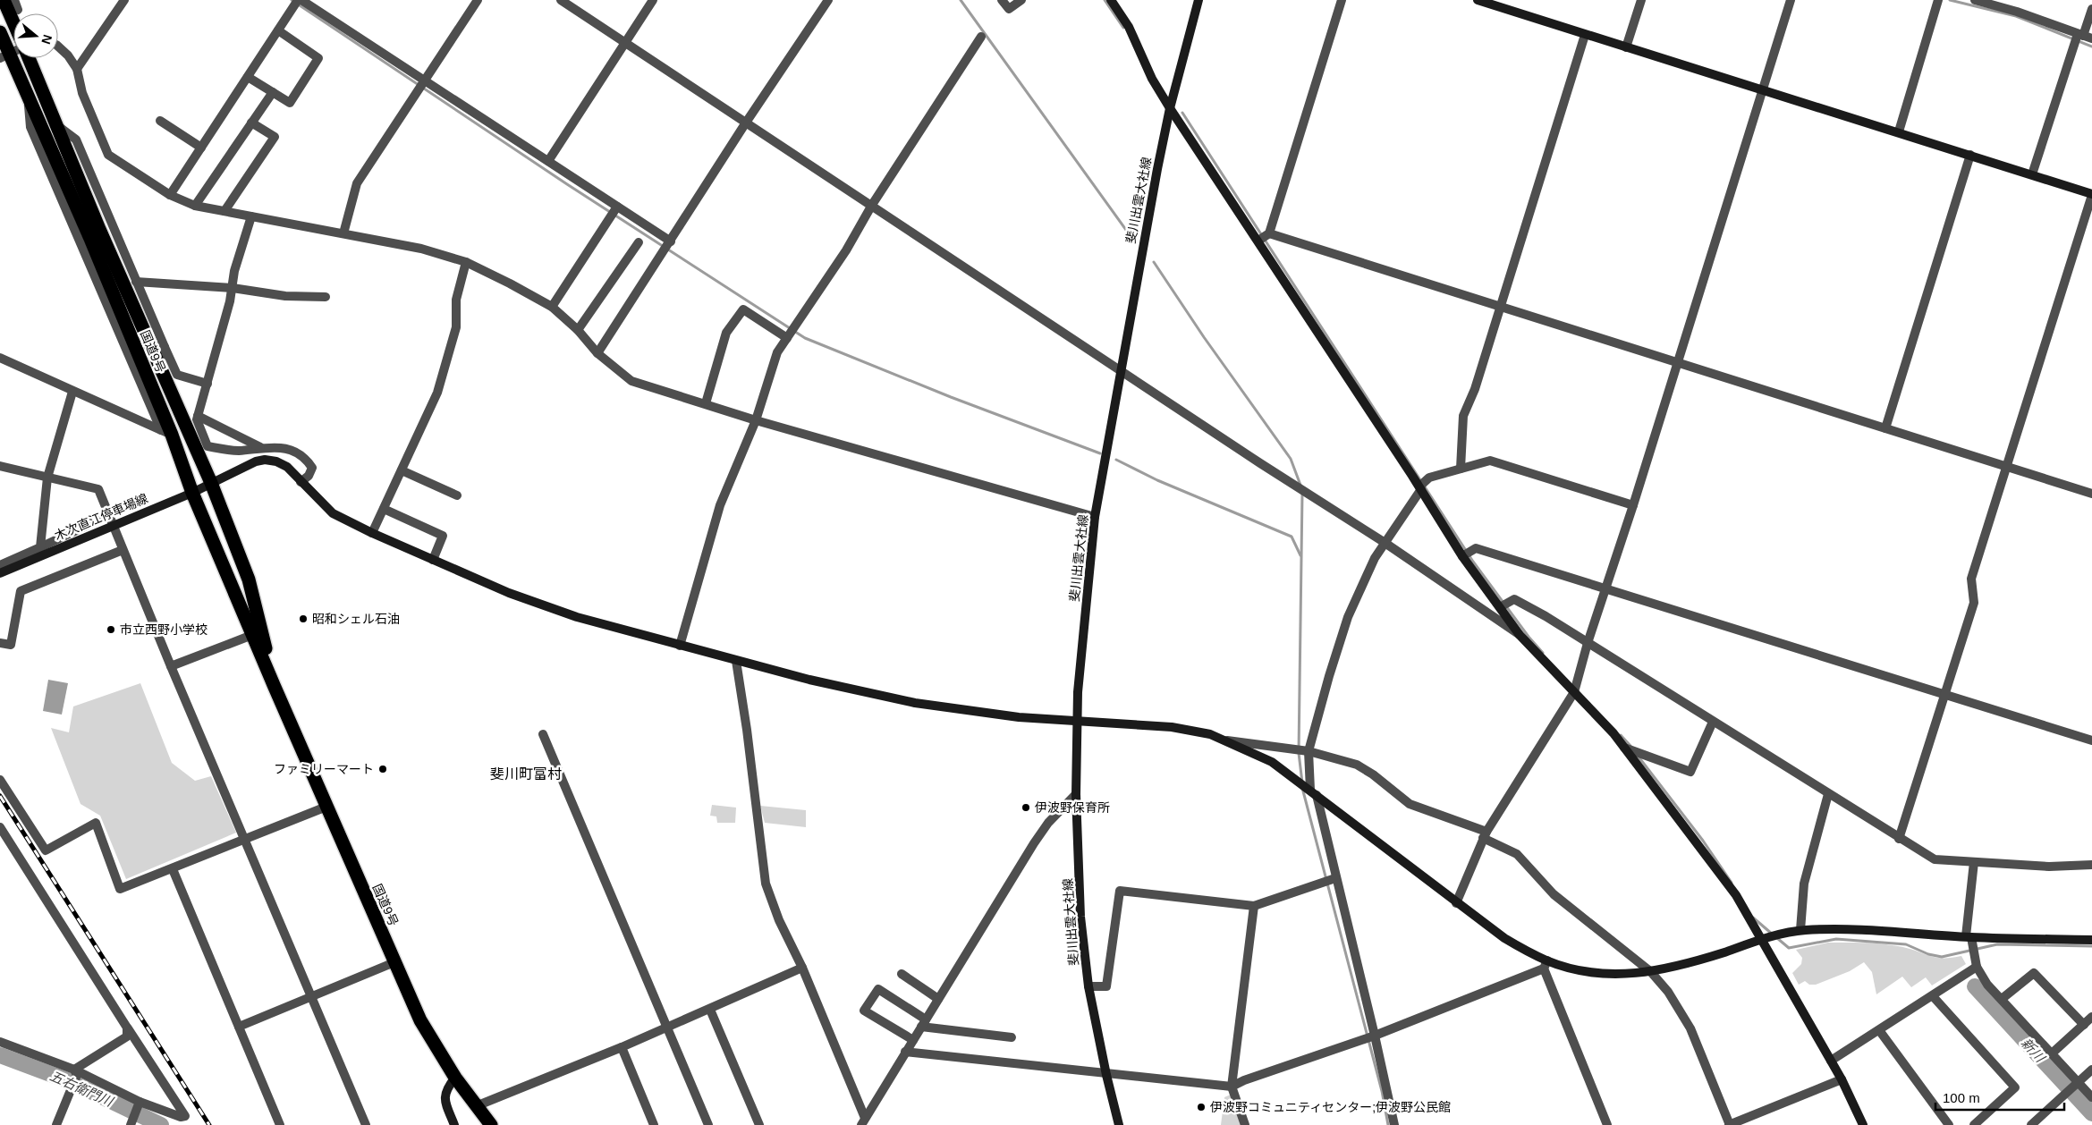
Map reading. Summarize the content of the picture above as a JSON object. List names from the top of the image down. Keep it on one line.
{"streets":{"highway":["国道9号"],"street":["斐川出雲大社線","木次直江停車場線"]},"crossings":[["斐川出雲大社線","木次直江停車場線"],["国道9号","木次直江停車場線"]],"districts":["斐川町富村"],"water":["新川","五右衛門川"],"places":["昭和シェル石油","市立西野小学校","ファミリーマート","伊波野保育所","伊波野コミュニティセンター;伊波野公民館"],"scale_bar":"100 m","north":"right"}
